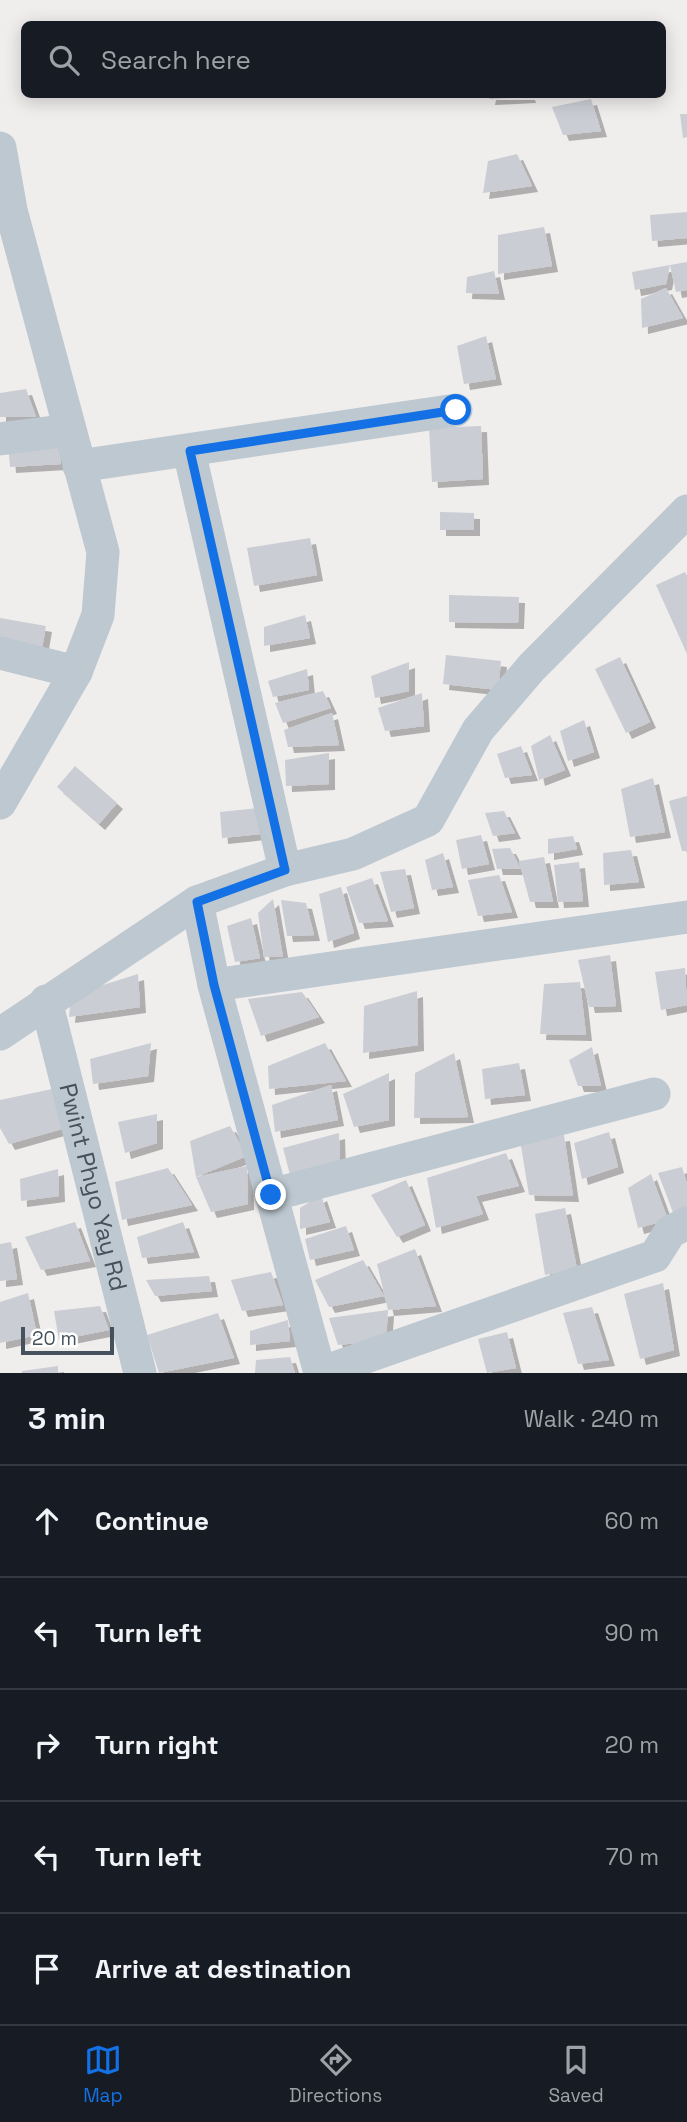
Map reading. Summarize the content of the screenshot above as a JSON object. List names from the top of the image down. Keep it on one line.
{"streets":{"street":["Pwint Phyo Yay Rd"]},"scale_bar":"20 m","page":{"search":"Search here","scale":"20 m","heading":["3 min","Walk · 240 m"],"list":[["Continue","60 m"],["Turn left","90 m"],["Turn right","20 m"],["Turn left","70 m"],"Arrive at destination"],"nav":["Map","Directions","Saved"]}}
